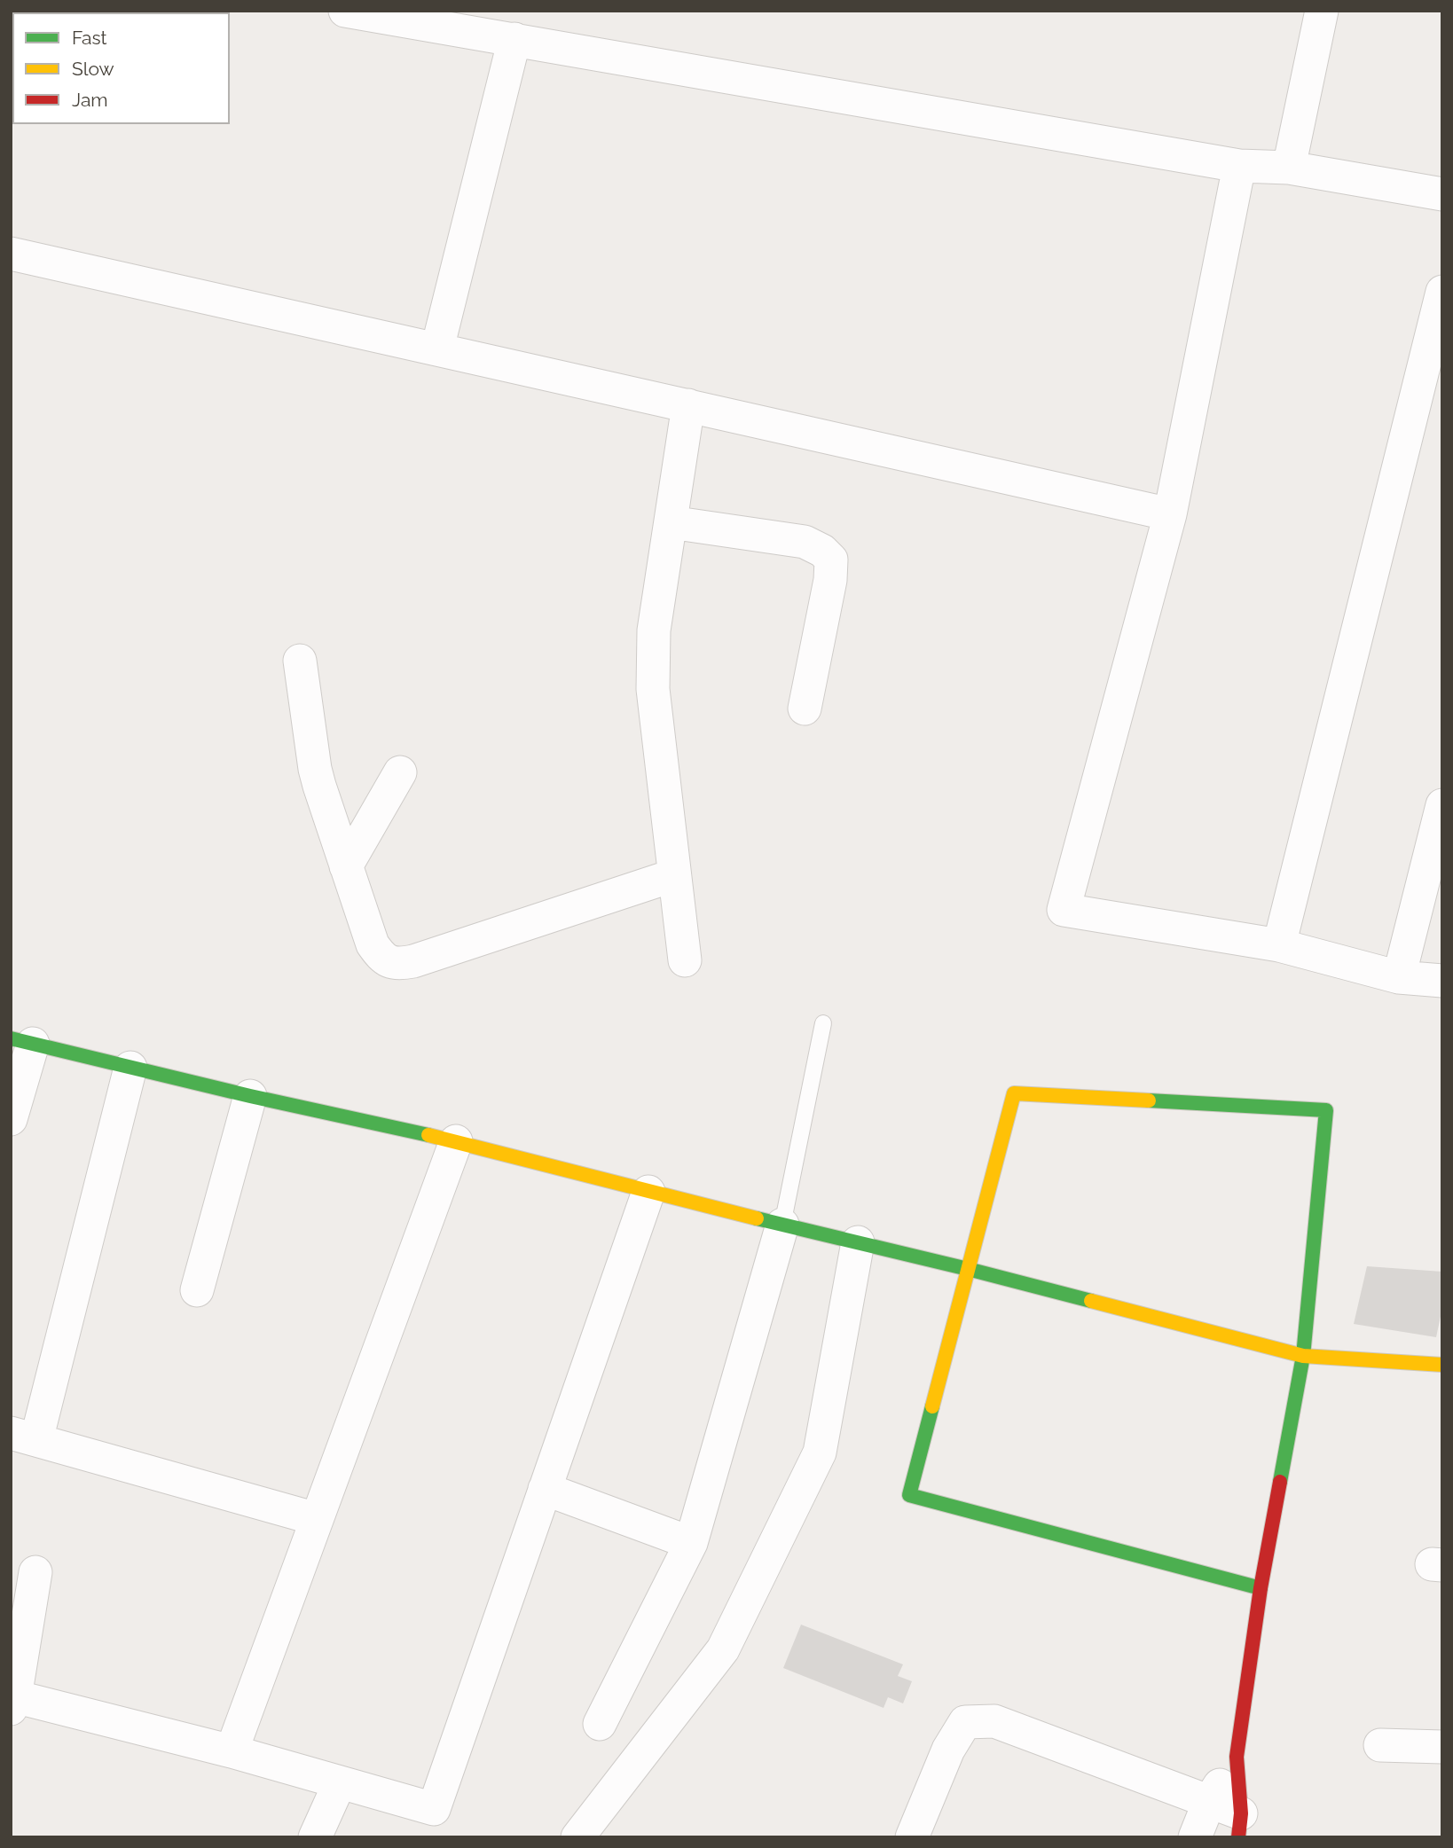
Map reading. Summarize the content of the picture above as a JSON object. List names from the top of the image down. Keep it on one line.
{"legend":["Fast","Slow","Jam"]}
